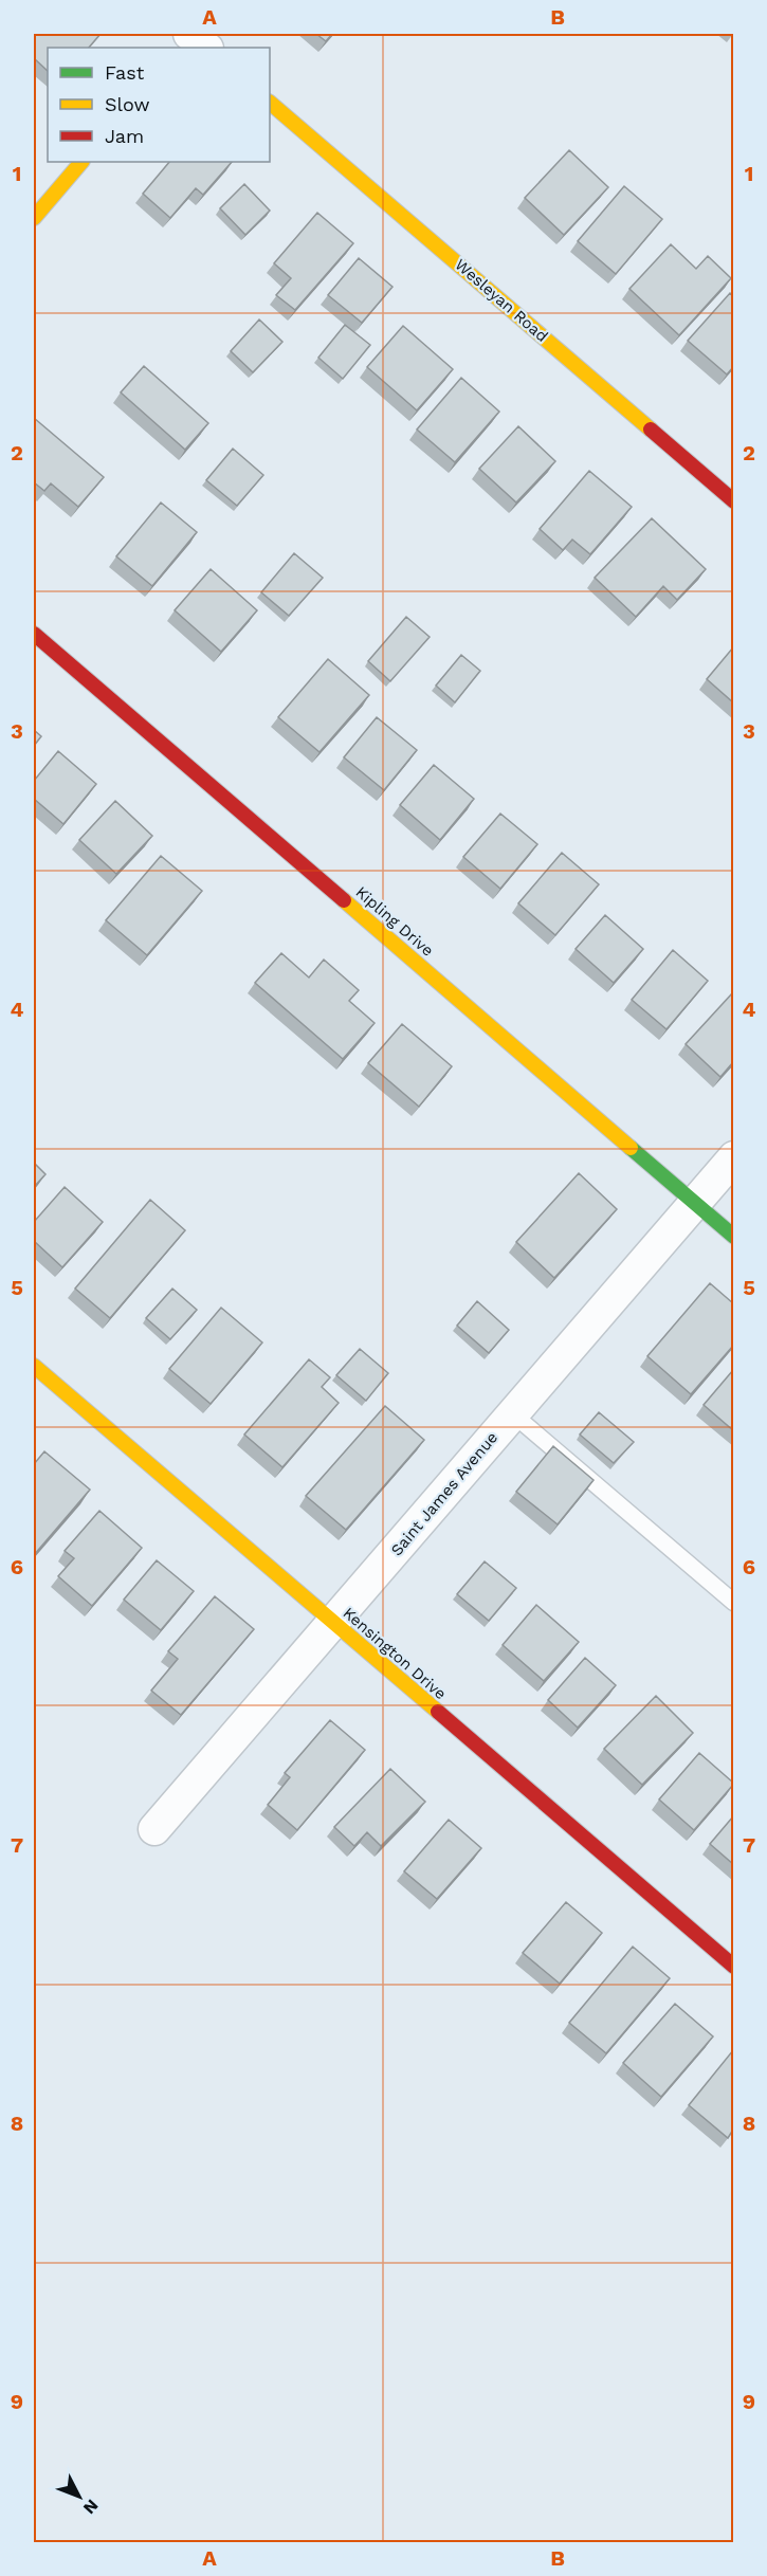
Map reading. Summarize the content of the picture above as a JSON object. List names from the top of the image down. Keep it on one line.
{"streets":{"street":["Wesleyan Road","Kipling Drive","Saint James Avenue","Kensington Drive"]},"crossings":[["Kipling Drive","Saint James Avenue"],["Saint James Avenue","Kensington Drive"]],"legend":["Fast","Slow","Jam"],"north":"bottom right","grid":{"columns":["A","B"],"rows":["1","2","3","4","5","6","7","8","9"]}}
